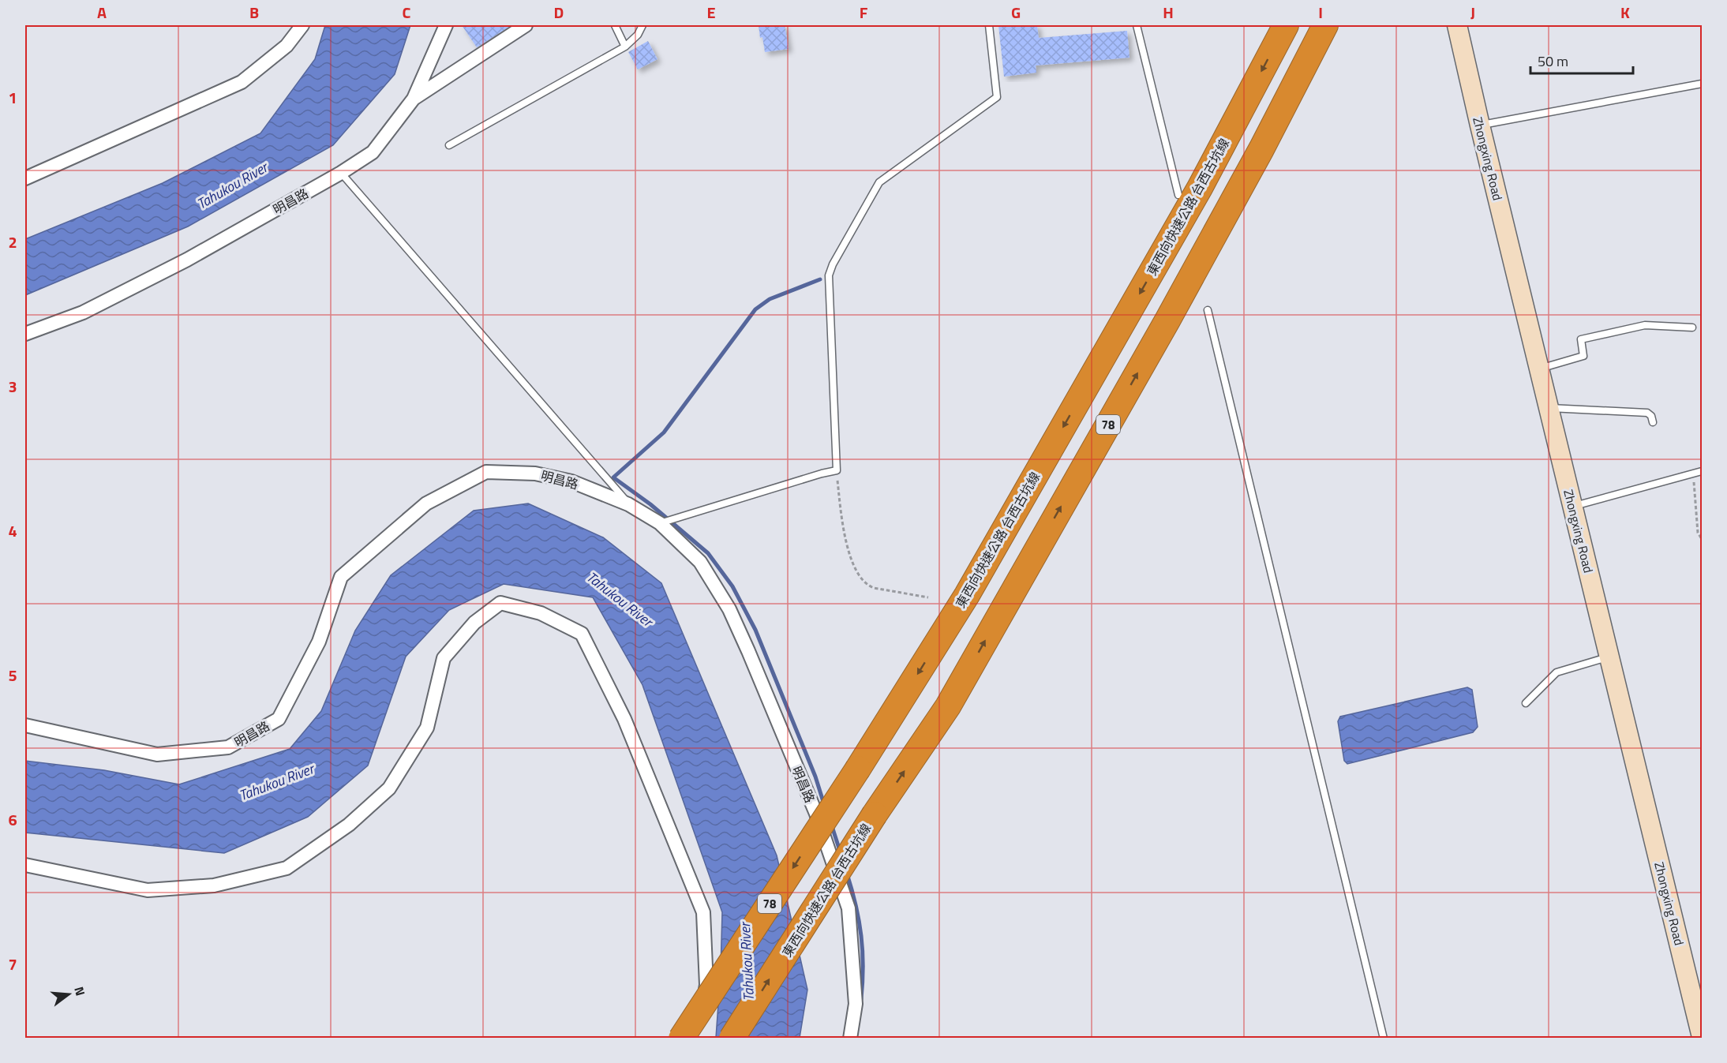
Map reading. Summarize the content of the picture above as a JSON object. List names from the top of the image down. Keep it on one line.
{"streets":{"highway":["東西向快速公路 台西古坑線","78"],"main road":["Zhongxing Road"],"street":["明昌路"]},"water":["Tahukou River"],"scale_bar":"50 m","north":"right","grid":{"columns":["A","B","C","D","E","F","G","H","I","J","K"],"rows":["1","2","3","4","5","6","7"]}}
